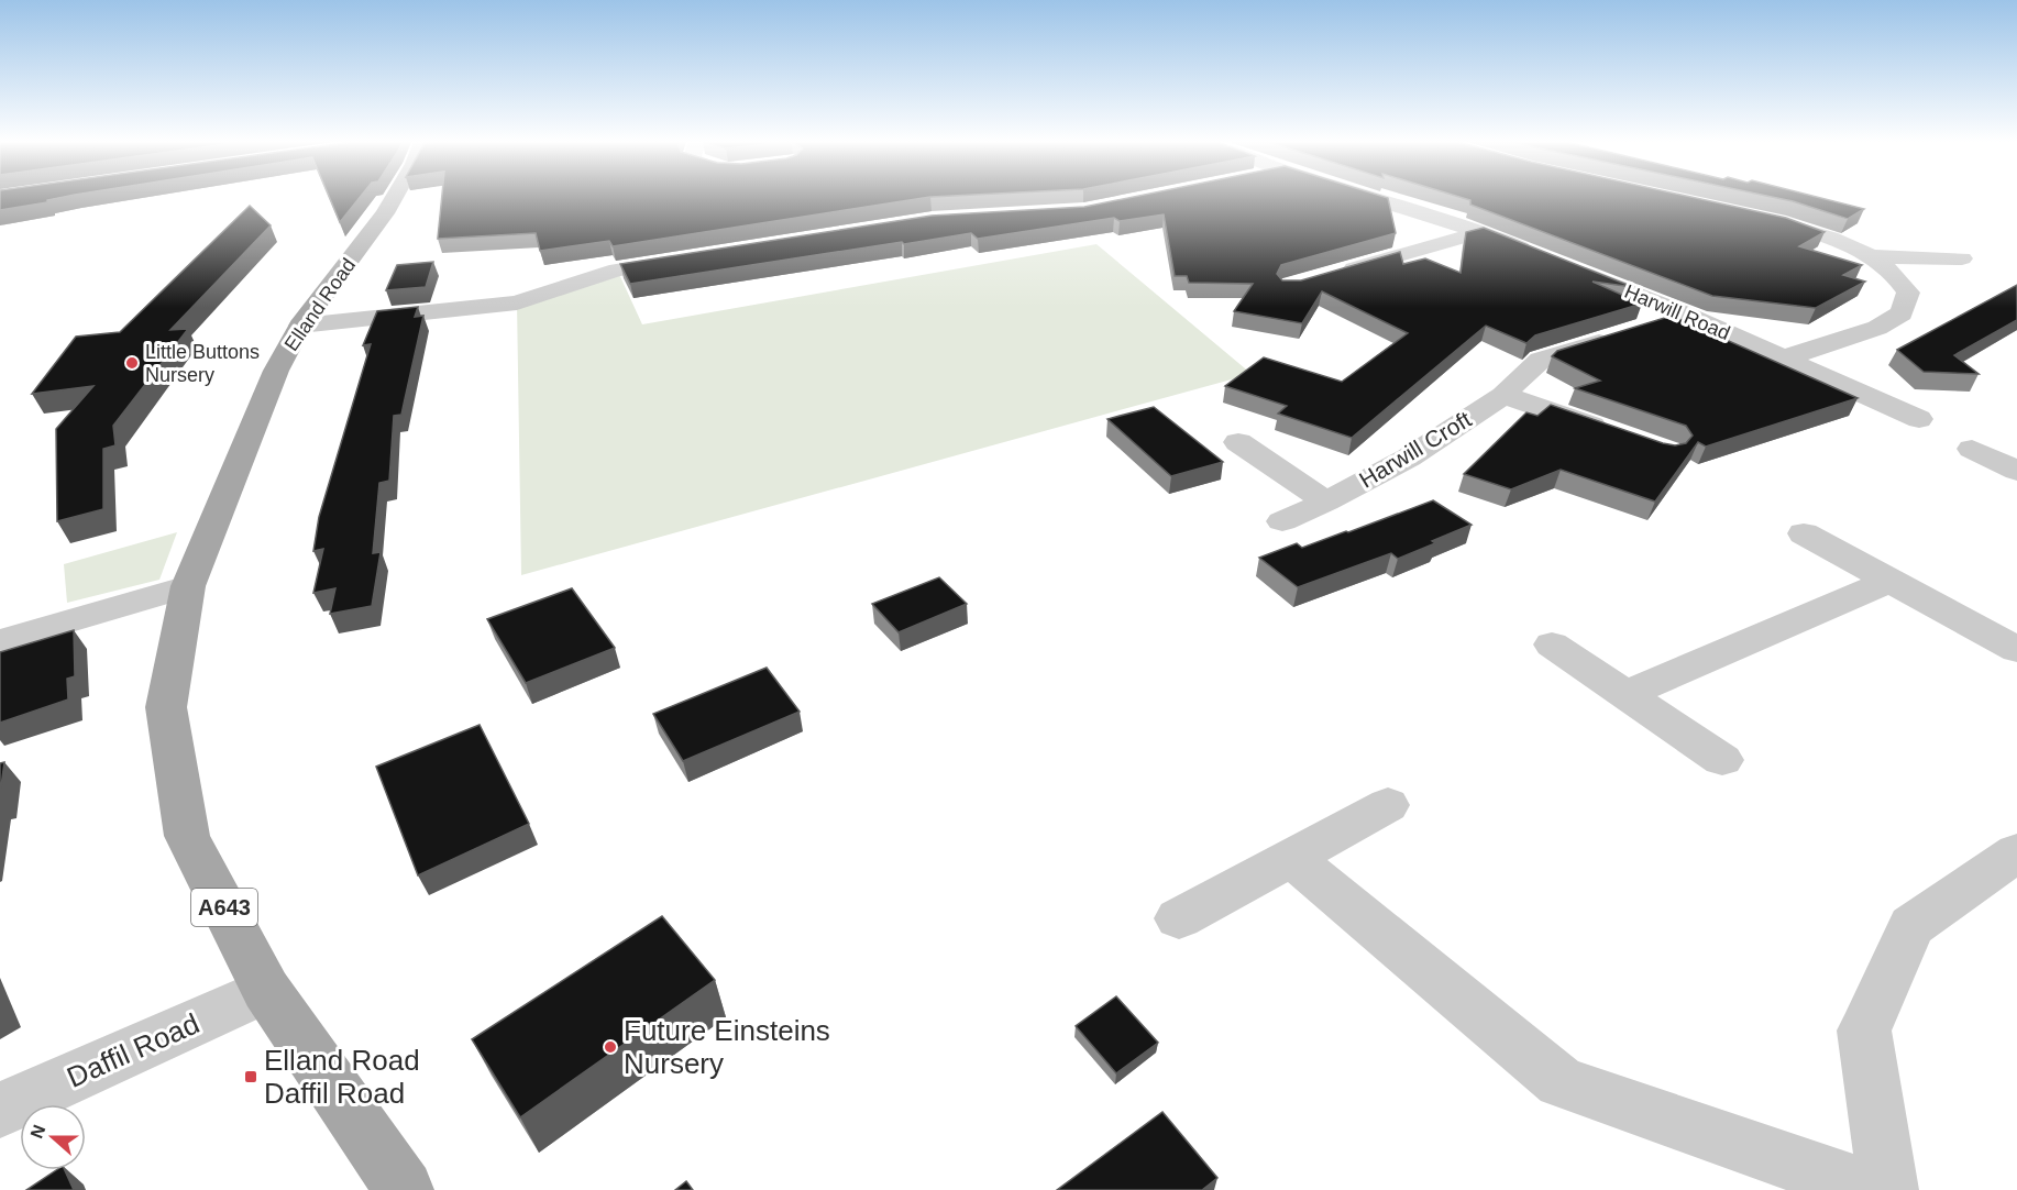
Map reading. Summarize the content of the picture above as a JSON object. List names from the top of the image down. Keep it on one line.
{"streets":{"main road":["Elland Road","A643"],"street":["Harwill Road","Harwill Croft","Daffil Road"]},"crossings":[["Elland Road","A643"],["Harwill Road","Harwill Croft"],["A643","Daffil Road"]],"places":{"other":["Little Buttons Nursery","Future Einsteins Nursery"],"transit":["Elland Road Daffil Road"]},"north":"left"}
